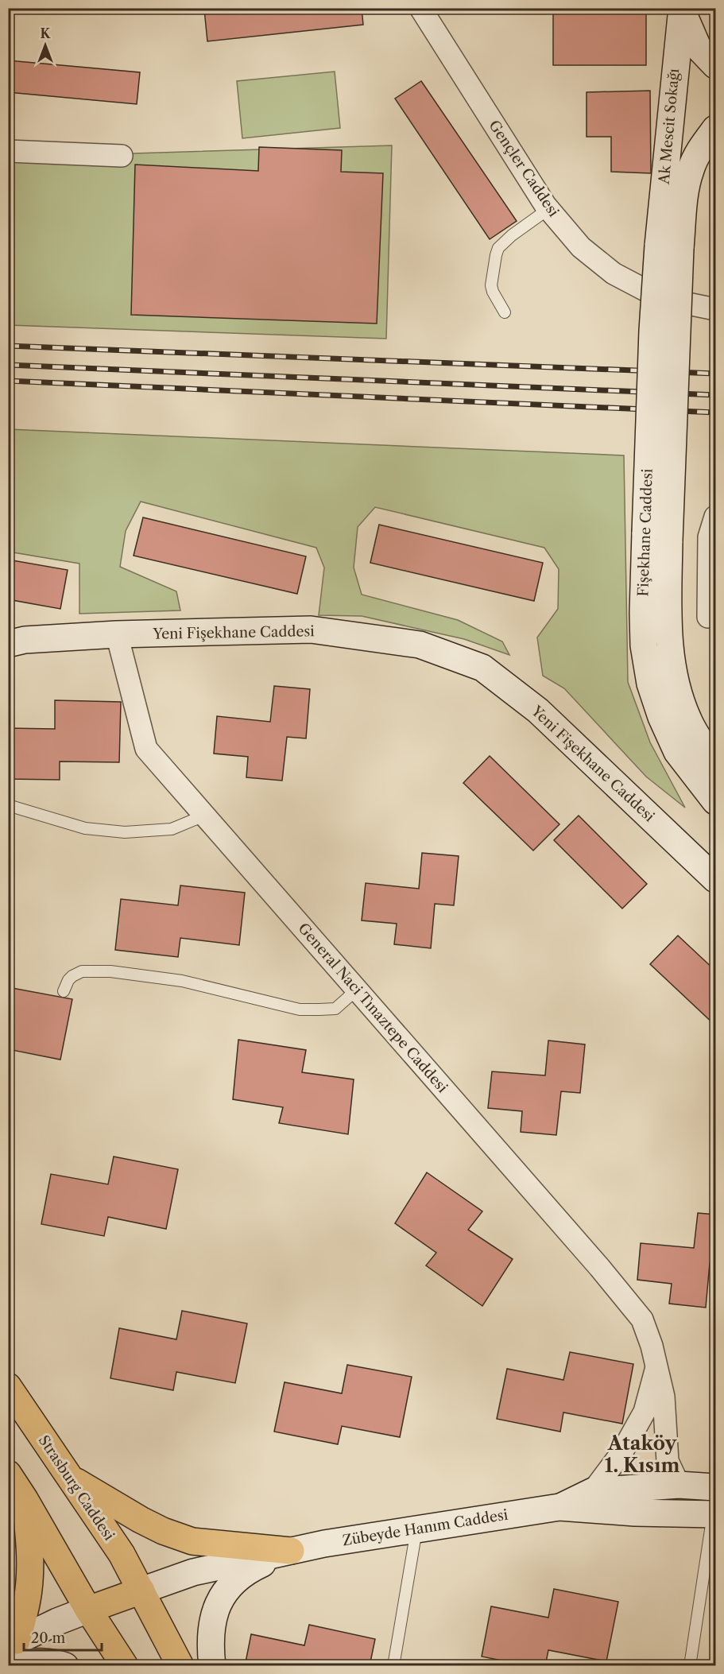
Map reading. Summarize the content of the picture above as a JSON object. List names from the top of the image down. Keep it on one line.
{"streets":{"main road":["Ak Mescit Sokağı","Fişekhane Caddesi","Yeni Fişekhane Caddesi","Strasburg Caddesi","Zübeyde Hanım Caddesi"],"street":["Gençler Caddesi","General Naci Tınaztepe Caddesi"]},"crossings":[["Ak Mescit Sokağı","Fişekhane Caddesi"],["Yeni Fişekhane Caddesi","General Naci Tınaztepe Caddesi"],["General Naci Tınaztepe Caddesi","Zübeyde Hanım Caddesi"],["Strasburg Caddesi","Zübeyde Hanım Caddesi"]],"districts":["Ataköy 1. Kısım"],"scale_bar":"20 m","north":"top"}
